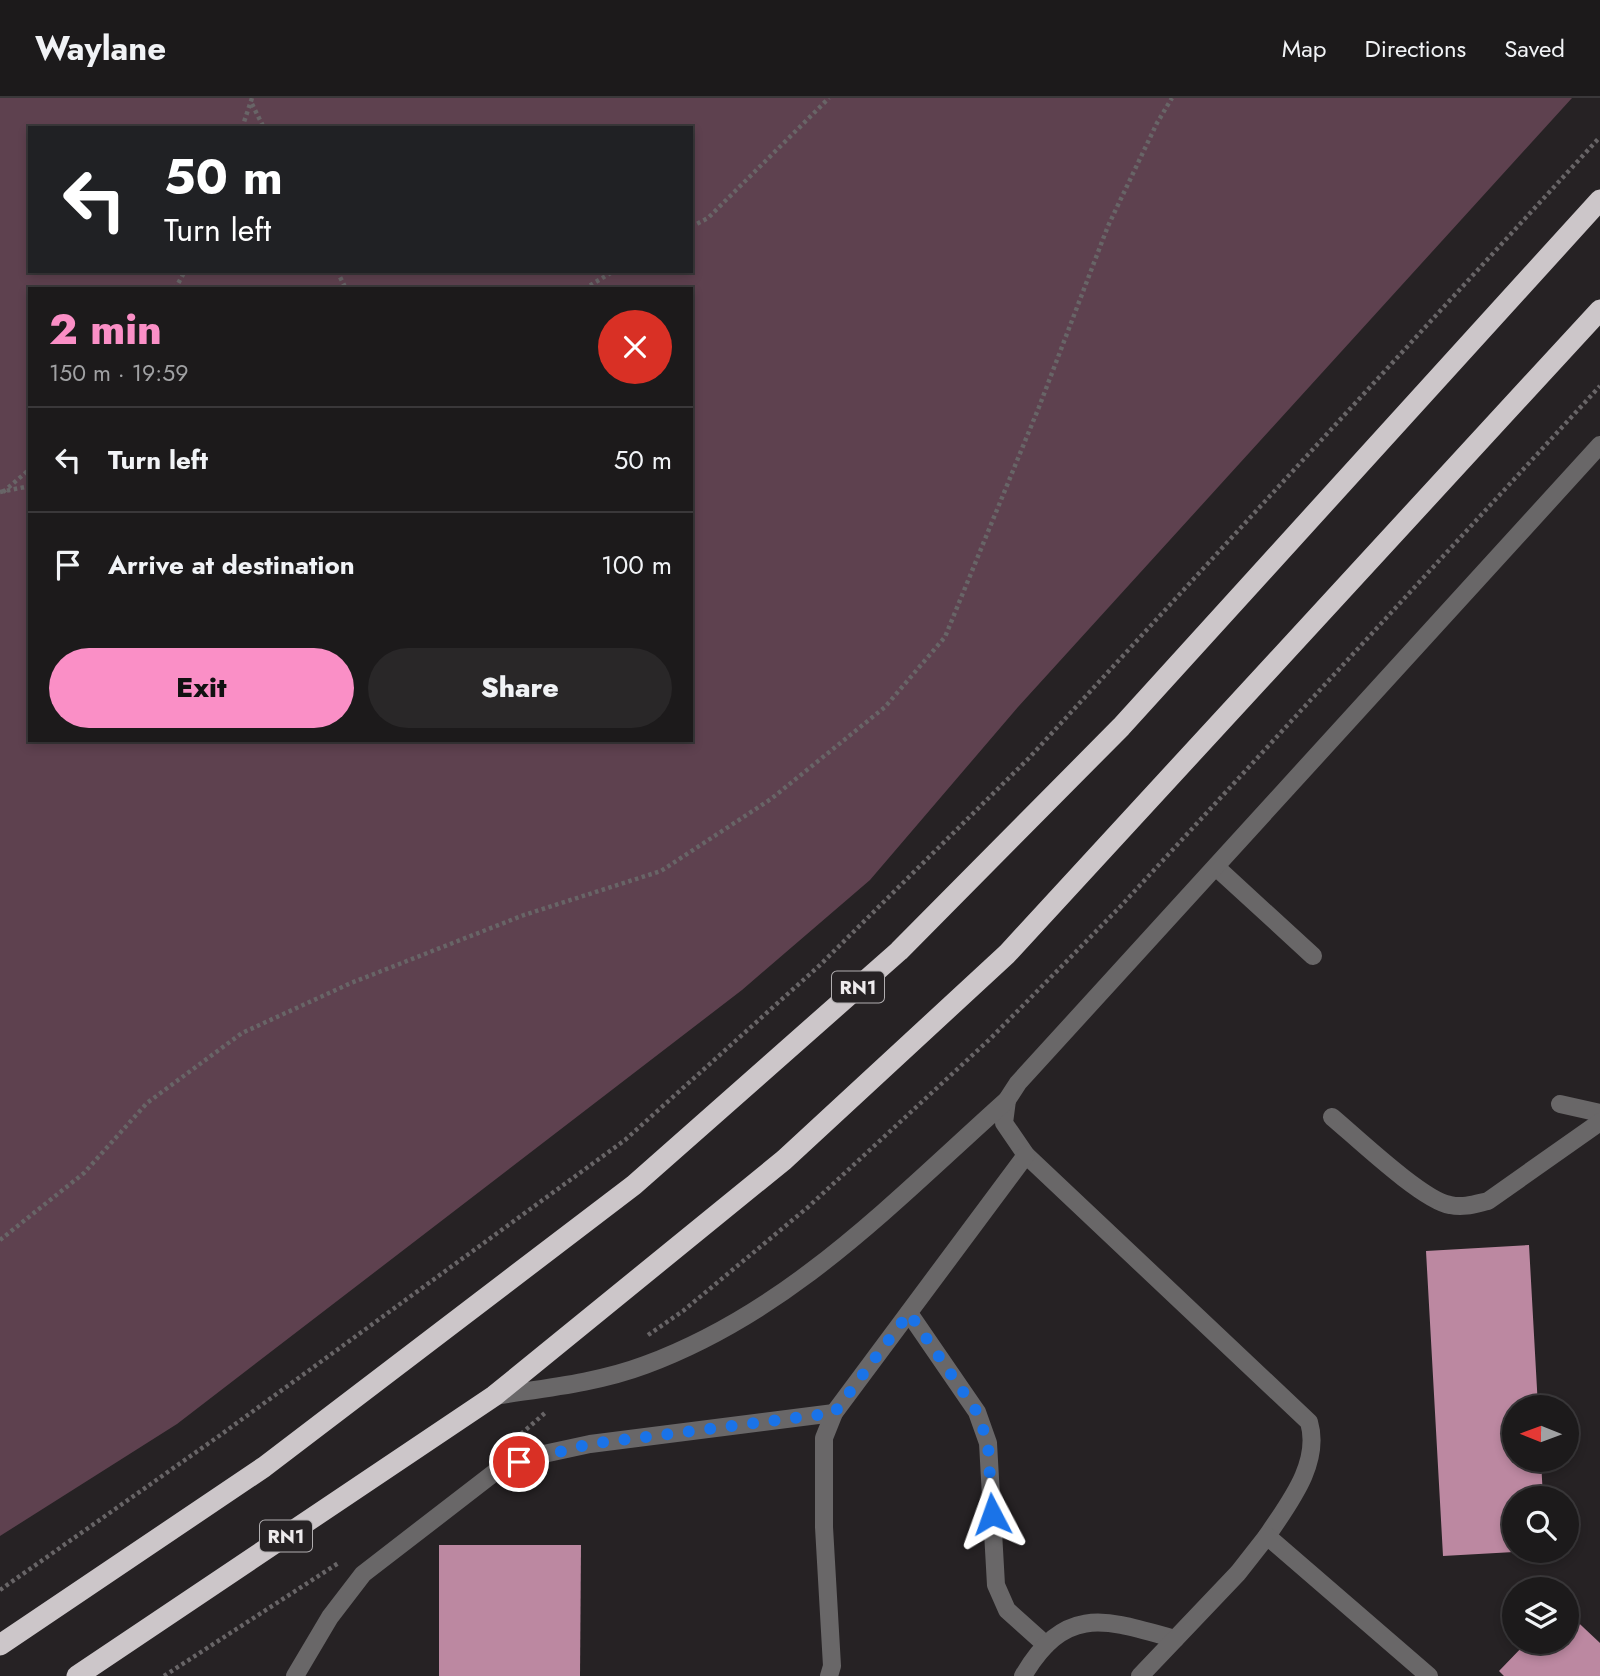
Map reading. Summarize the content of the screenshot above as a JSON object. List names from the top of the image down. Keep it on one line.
{"streets":{"highway":["RN1"]},"north":"left","page":{"header":"Waylane","nav":["Map","Directions","Saved"],"turn":["50 m","Turn left"],"heading":["2 min","150 m · 19:59"],"list":[{"name":"Turn left","value":"50 m"},{"name":"Arrive at destination","value":"100 m"}],"buttons":["Exit","Share"]}}
